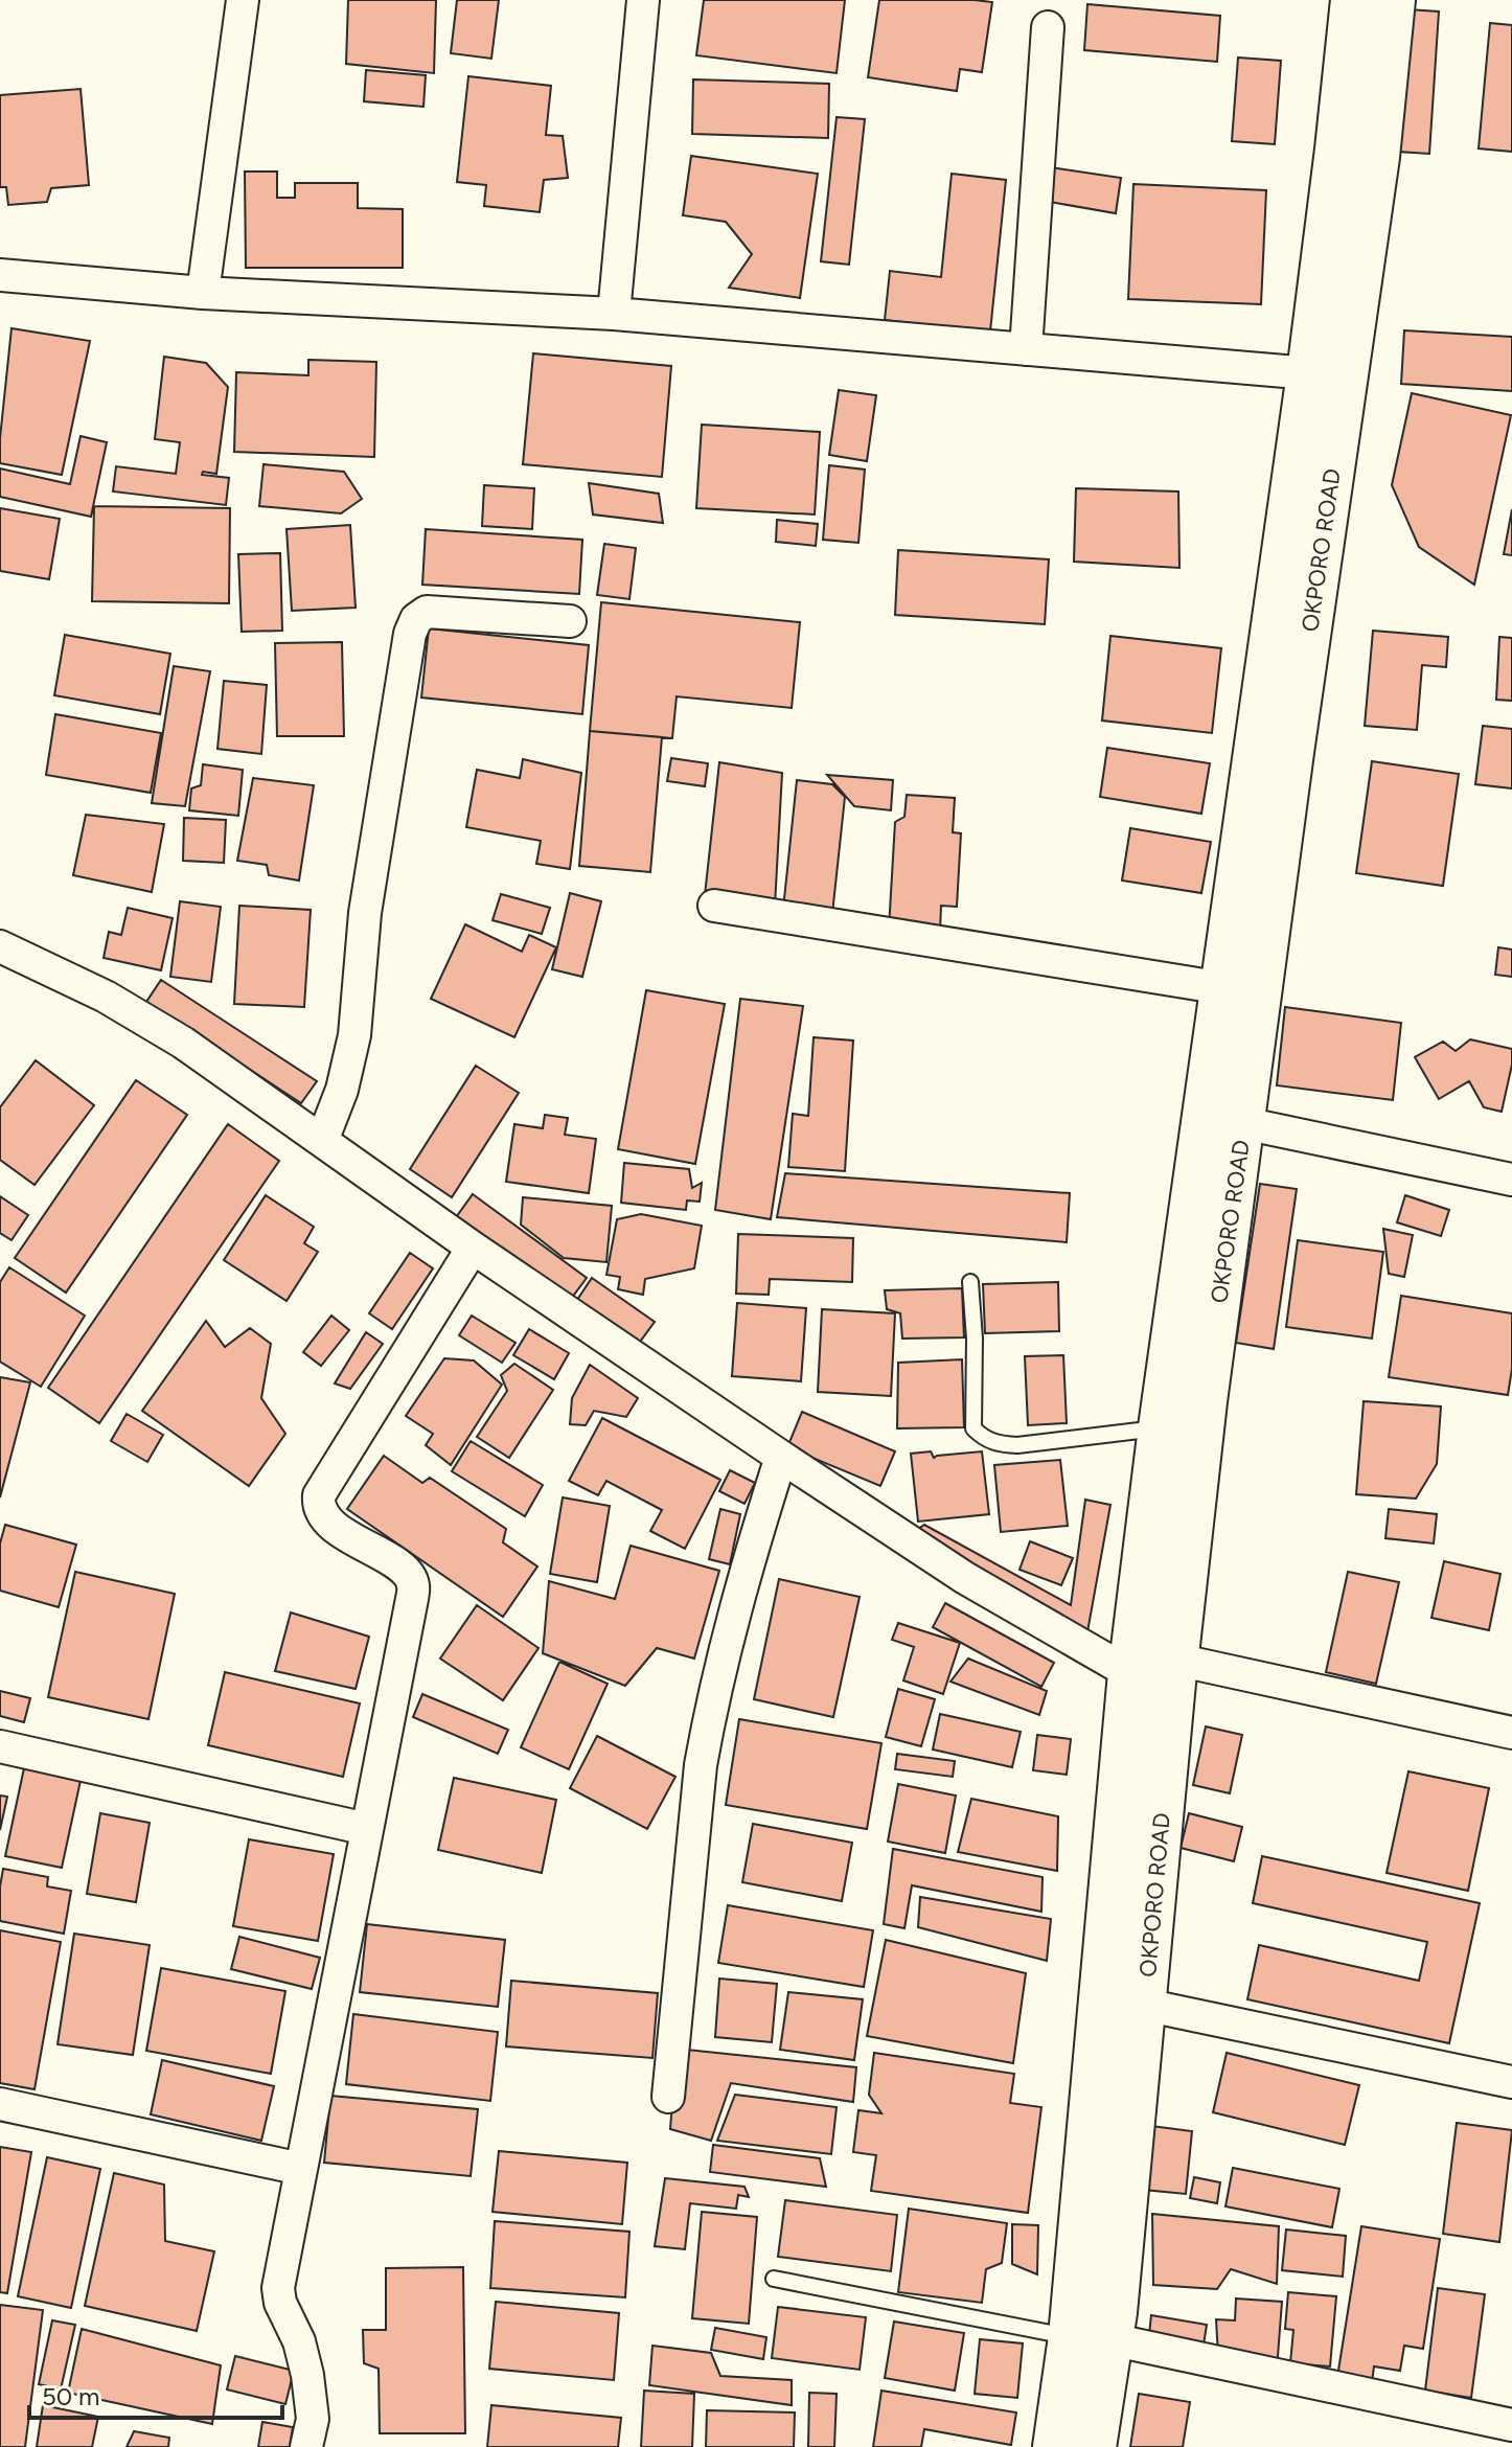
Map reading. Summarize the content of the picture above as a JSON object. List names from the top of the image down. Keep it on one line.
{"streets":{"main road":["OKPORO ROAD"]},"scale_bar":"50 m"}
